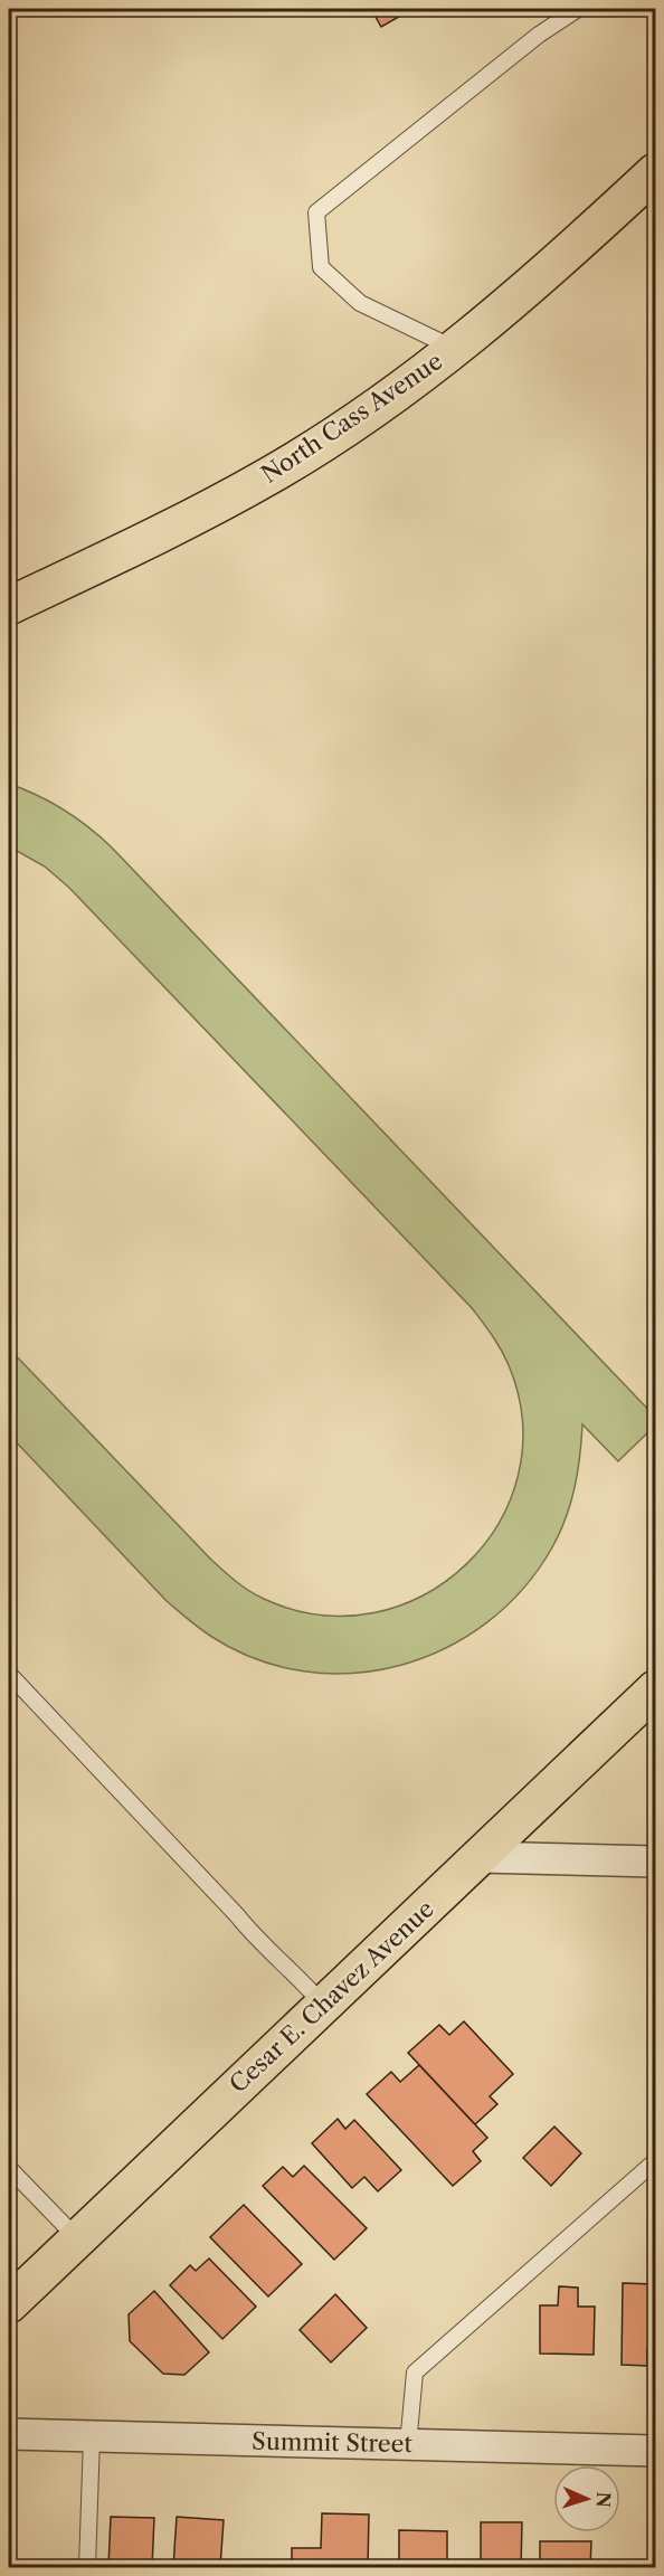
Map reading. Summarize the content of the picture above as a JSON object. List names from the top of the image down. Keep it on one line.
{"streets":{"main road":["North Cass Avenue","Cesar E. Chavez Avenue"],"street":["Summit Street"]},"north":"right"}
